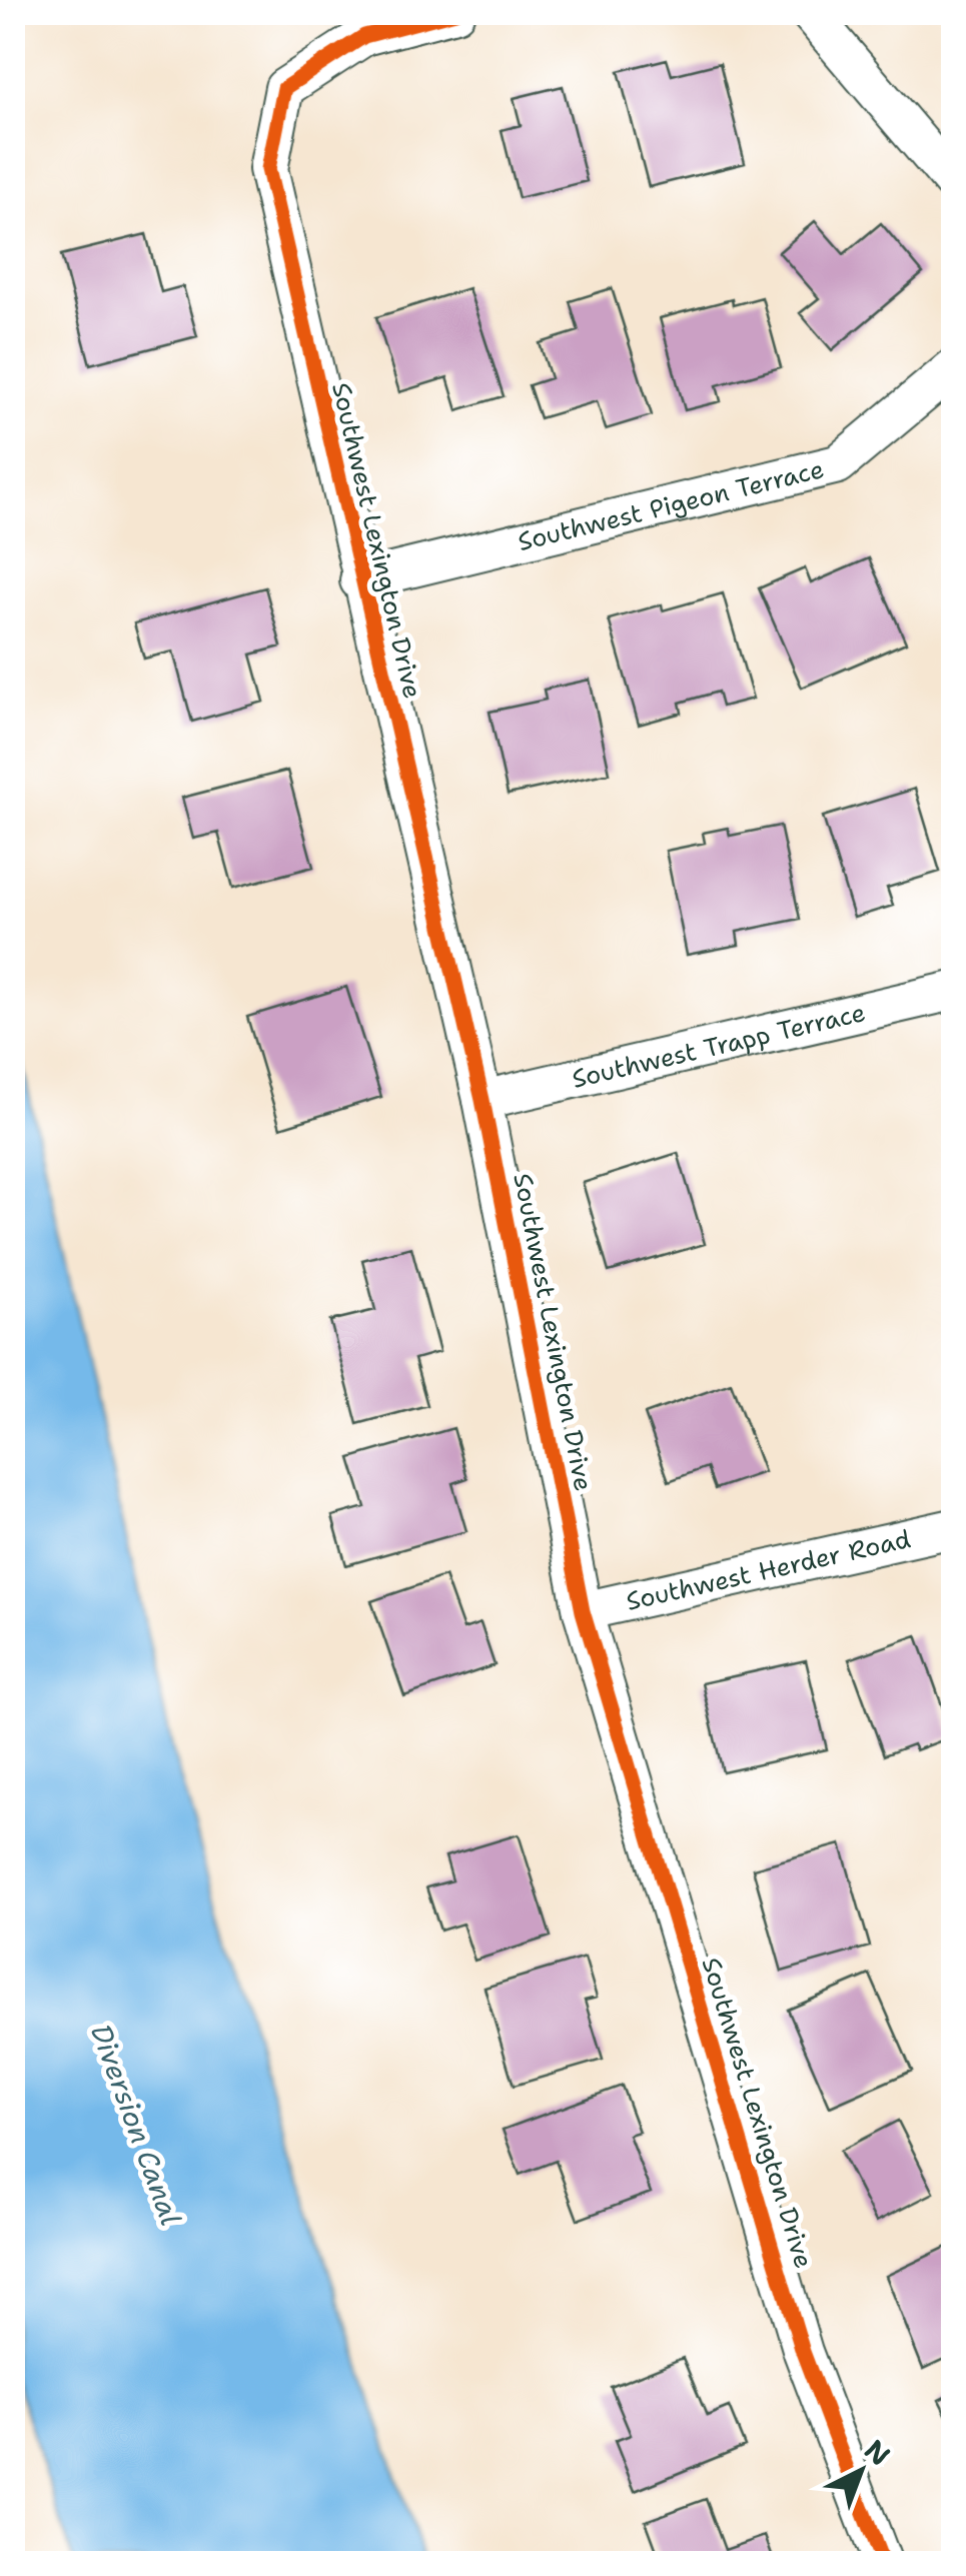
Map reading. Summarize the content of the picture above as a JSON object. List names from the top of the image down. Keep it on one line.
{"streets":{"street":["Southwest Pigeon Terrace","Southwest Lexington Drive","Southwest Trapp Terrace","Southwest Herder Road"]},"crossings":[["Southwest Pigeon Terrace","Southwest Lexington Drive"],["Southwest Lexington Drive","Southwest Trapp Terrace"],["Southwest Lexington Drive","Southwest Herder Road"]],"water":["Diversion Canal"],"north":"top right"}
